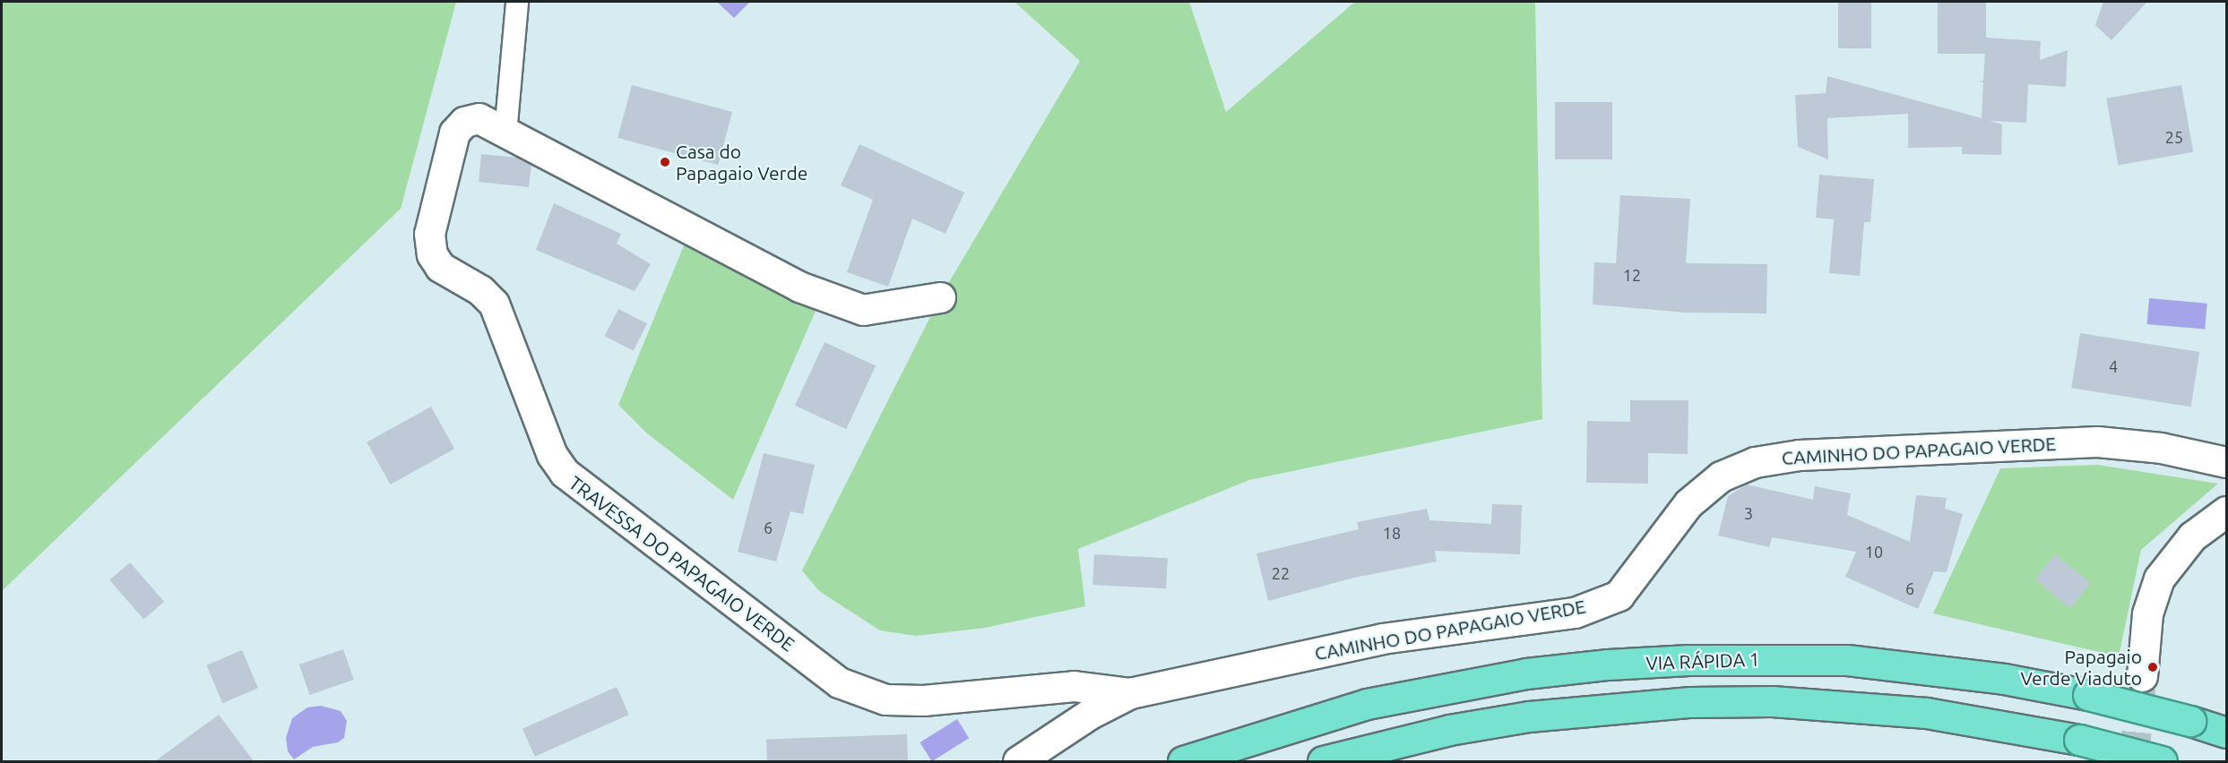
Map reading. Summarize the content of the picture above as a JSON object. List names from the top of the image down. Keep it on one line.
{"streets":{"highway":["VIA RÁPIDA 1"],"street":["CAMINHO DO PAPAGAIO VERDE","TRAVESSA DO PAPAGAIO VERDE"]},"crossings":[["CAMINHO DO PAPAGAIO VERDE","TRAVESSA DO PAPAGAIO VERDE"]],"places":["Casa do Papagaio Verde","Papagaio Verde Viaduto"],"house_numbers":["25","12","4","3","6","18","10","22","6"]}
